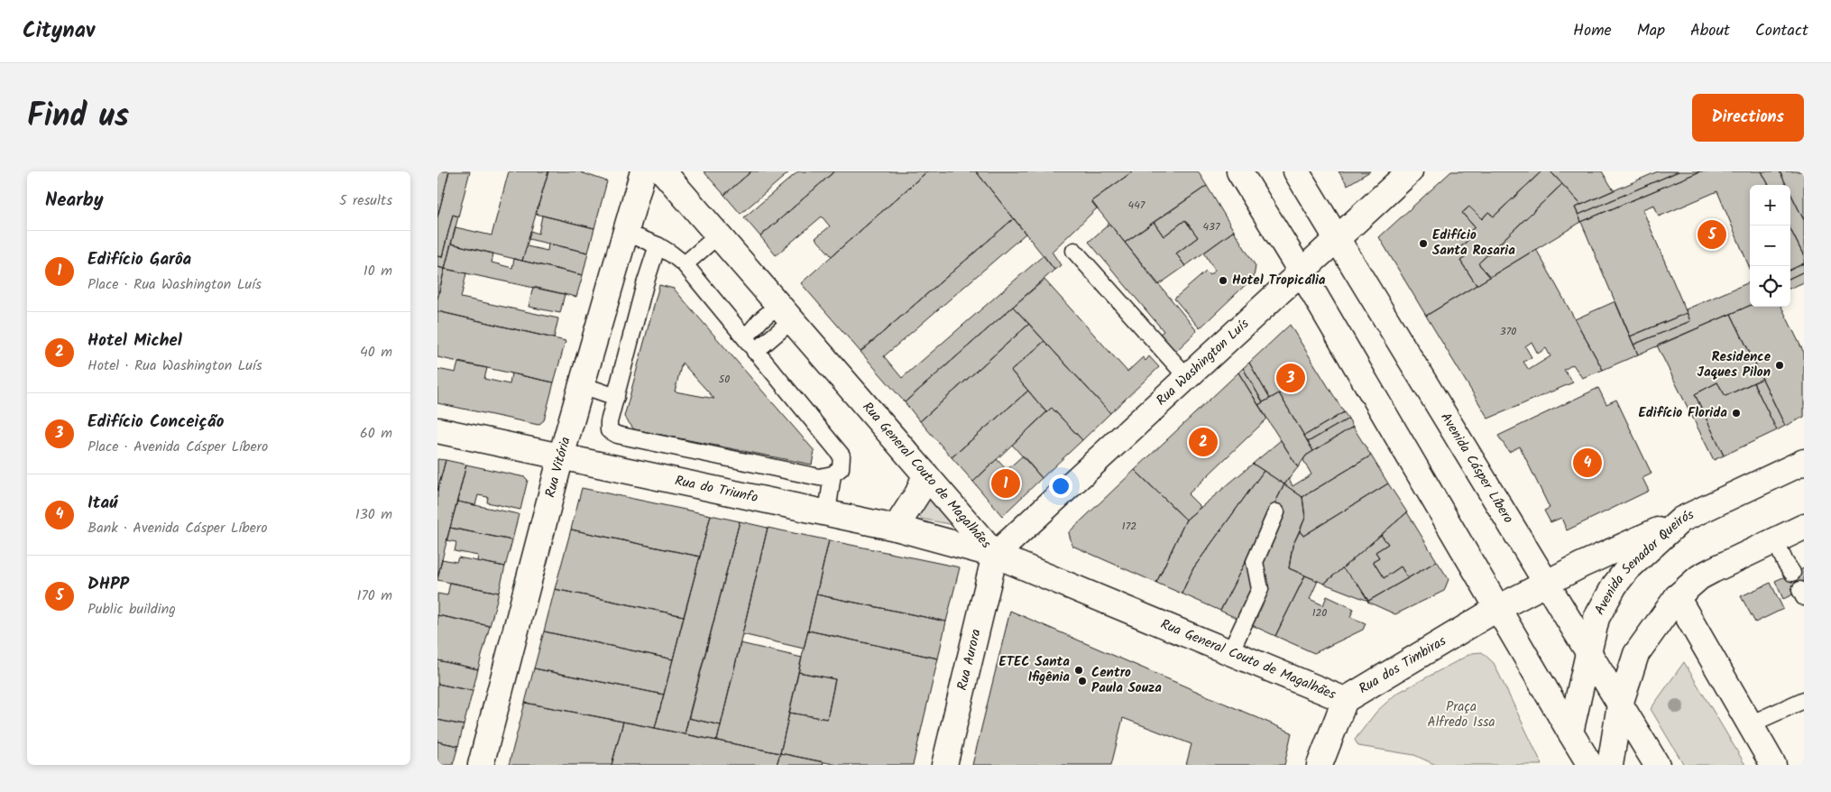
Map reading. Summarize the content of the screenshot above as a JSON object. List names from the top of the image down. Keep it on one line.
{"streets":{"street":["Rua Washington Luís","Rua Vitória","Avenida Cásper Líbero","Rua General Couto de Magalhães","Rua do Triunfo","Avenida Senador Queirós","Rua Aurora","Rua dos Timbiras"]},"crossings":[["Rua Washington Luís","Avenida Cásper Líbero"],["Rua Washington Luís","Rua General Couto de Magalhães"],["Rua Washington Luís","Rua do Triunfo"],["Rua Washington Luís","Rua Aurora"],["Rua Vitória","Rua do Triunfo"],["Avenida Cásper Líbero","Avenida Senador Queirós"],["Avenida Cásper Líbero","Rua dos Timbiras"],["Rua General Couto de Magalhães","Rua do Triunfo"],["Rua General Couto de Magalhães","Rua Aurora"],["Rua General Couto de Magalhães","Rua dos Timbiras"],["Rua do Triunfo","Rua Aurora"],["Avenida Senador Queirós","Rua dos Timbiras"]],"parks":["Praça Alfredo Issa"],"places":["Edifício Santa Rosaria","Hotel Tropicália","Residence Jaques Pilon","Edifício Florida","ETEC Santa Ifigênia","Centro Paula Souza"],"house_numbers":["447","437","370","50","172","120"],"page":{"header":"Citynav","nav":["Home","Map","About","Contact"],"title":"Find us","buttons":"Directions","heading":["Nearby","5 results"],"map_buttons":["+","−"],"pins":["5","3","2","4","1"],"list":[{"mark":"1","name":"Edifício Garôa","note":"Place · Rua Washington Luís","value":"10 m"},{"mark":"2","name":"Hotel Michel","note":"Hotel · Rua Washington Luís","value":"40 m"},{"mark":"3","name":"Edifício Conceição","note":"Place · Avenida Cásper Líbero","value":"60 m"},{"mark":"4","name":"Itaú","note":"Bank · Avenida Cásper Líbero","value":"130 m"},{"mark":"5","name":"DHPP","note":"Public building","value":"170 m"}]}}
